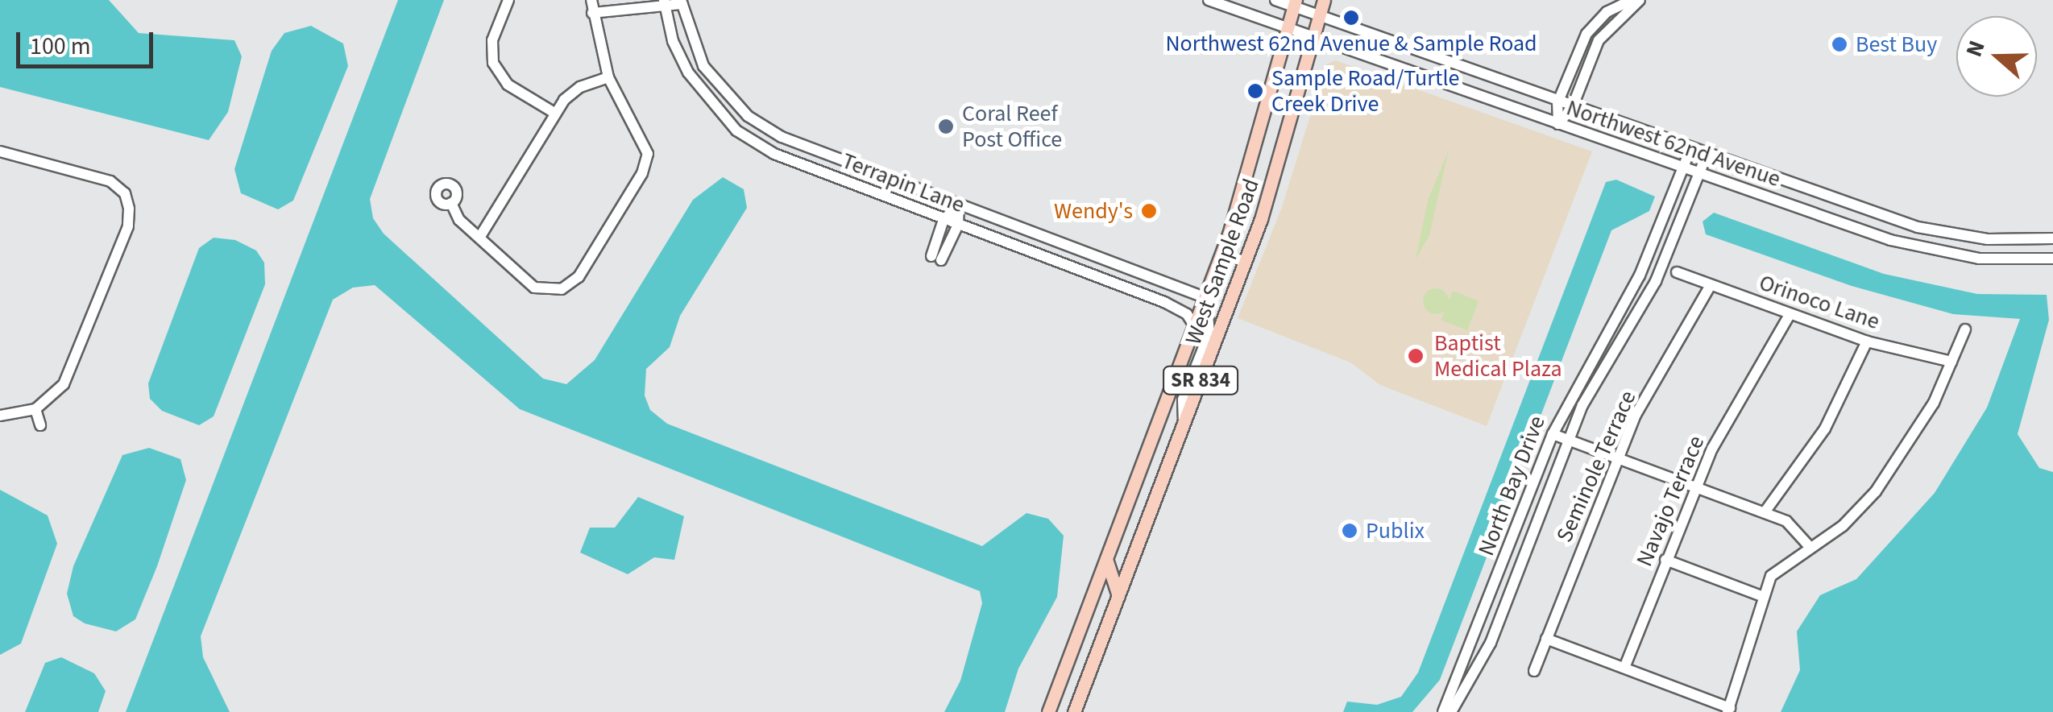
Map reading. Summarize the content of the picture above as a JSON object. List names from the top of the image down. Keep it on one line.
{"streets":{"main road":["West Sample Road","SR 834"],"street":["Northwest 62nd Avenue","Terrapin Lane","Orinoco Lane","Seminole Terrace","North Bay Drive","Navajo Terrace"]},"crossings":[["Northwest 62nd Avenue","West Sample Road"],["Northwest 62nd Avenue","North Bay Drive"],["Terrapin Lane","West Sample Road"],["Orinoco Lane","Seminole Terrace"],["Orinoco Lane","Navajo Terrace"]],"places":["Northwest 62nd Avenue & Sample Road","Best Buy","Sample Road/Turtle Creek Drive","Coral Reef Post Office","Wendy's","Baptist Medical Plaza","Publix"],"scale_bar":"100 m","north":"left"}
